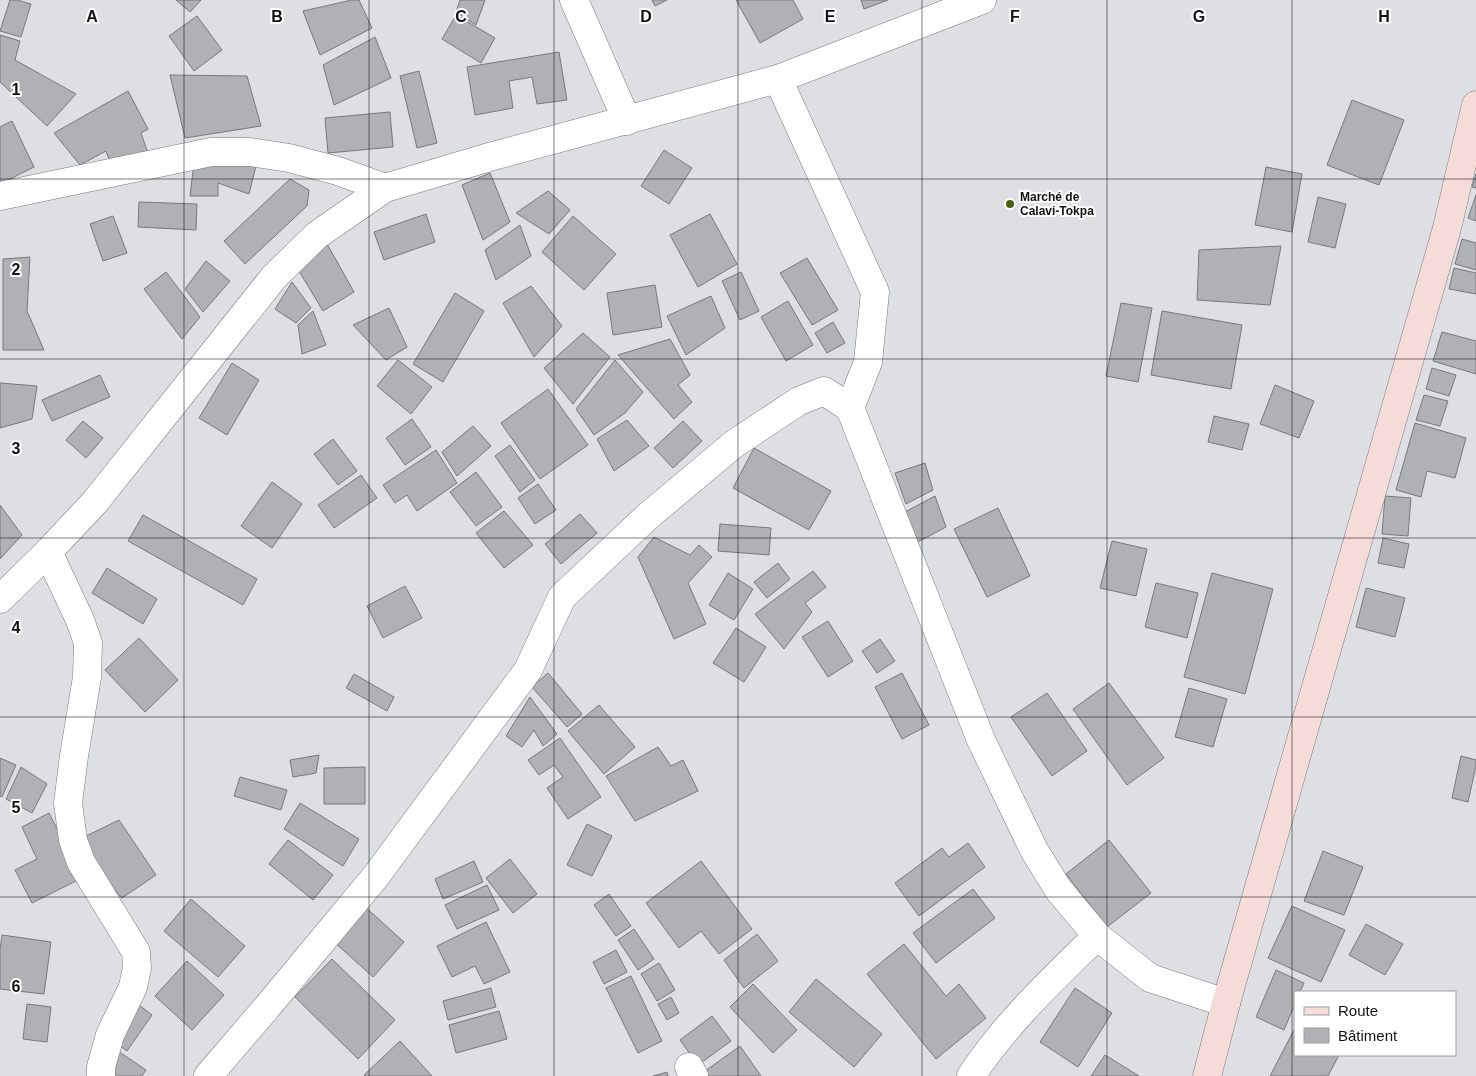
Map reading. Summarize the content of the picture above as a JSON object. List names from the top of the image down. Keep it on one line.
{"places":["Marché de Calavi-Tokpa"],"legend":["Route","Bâtiment"],"grid":{"columns":["A","B","C","D","E","F","G","H"],"rows":["1","2","3","4","5","6"]}}
